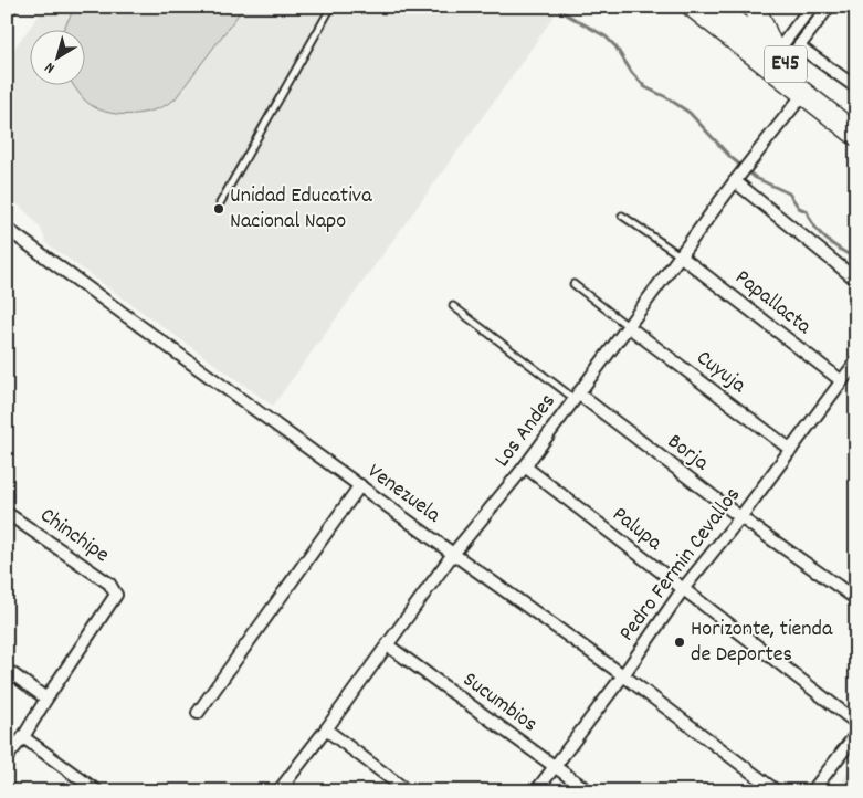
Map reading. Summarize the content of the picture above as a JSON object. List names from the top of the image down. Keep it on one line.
{"streets":{"highway":["E45"],"street":["Papallacta","Cuyuja","Los Andes","Borja","Venezuela","Palupa","Chinchipe","Pedro Fermin Cevallos","Sucumbios"]},"crossings":[["E45","Los Andes"],["Papallacta","Los Andes"],["Papallacta","Pedro Fermin Cevallos"],["Cuyuja","Los Andes"],["Cuyuja","Pedro Fermin Cevallos"],["Los Andes","Borja"],["Los Andes","Venezuela"],["Los Andes","Palupa"],["Los Andes","Sucumbios"],["Borja","Pedro Fermin Cevallos"],["Venezuela","Pedro Fermin Cevallos"],["Palupa","Pedro Fermin Cevallos"],["Pedro Fermin Cevallos","Sucumbios"]],"places":["Unidad Educativa Nacional Napo","Horizonte, tienda de Deportes"],"north":"bottom left"}
